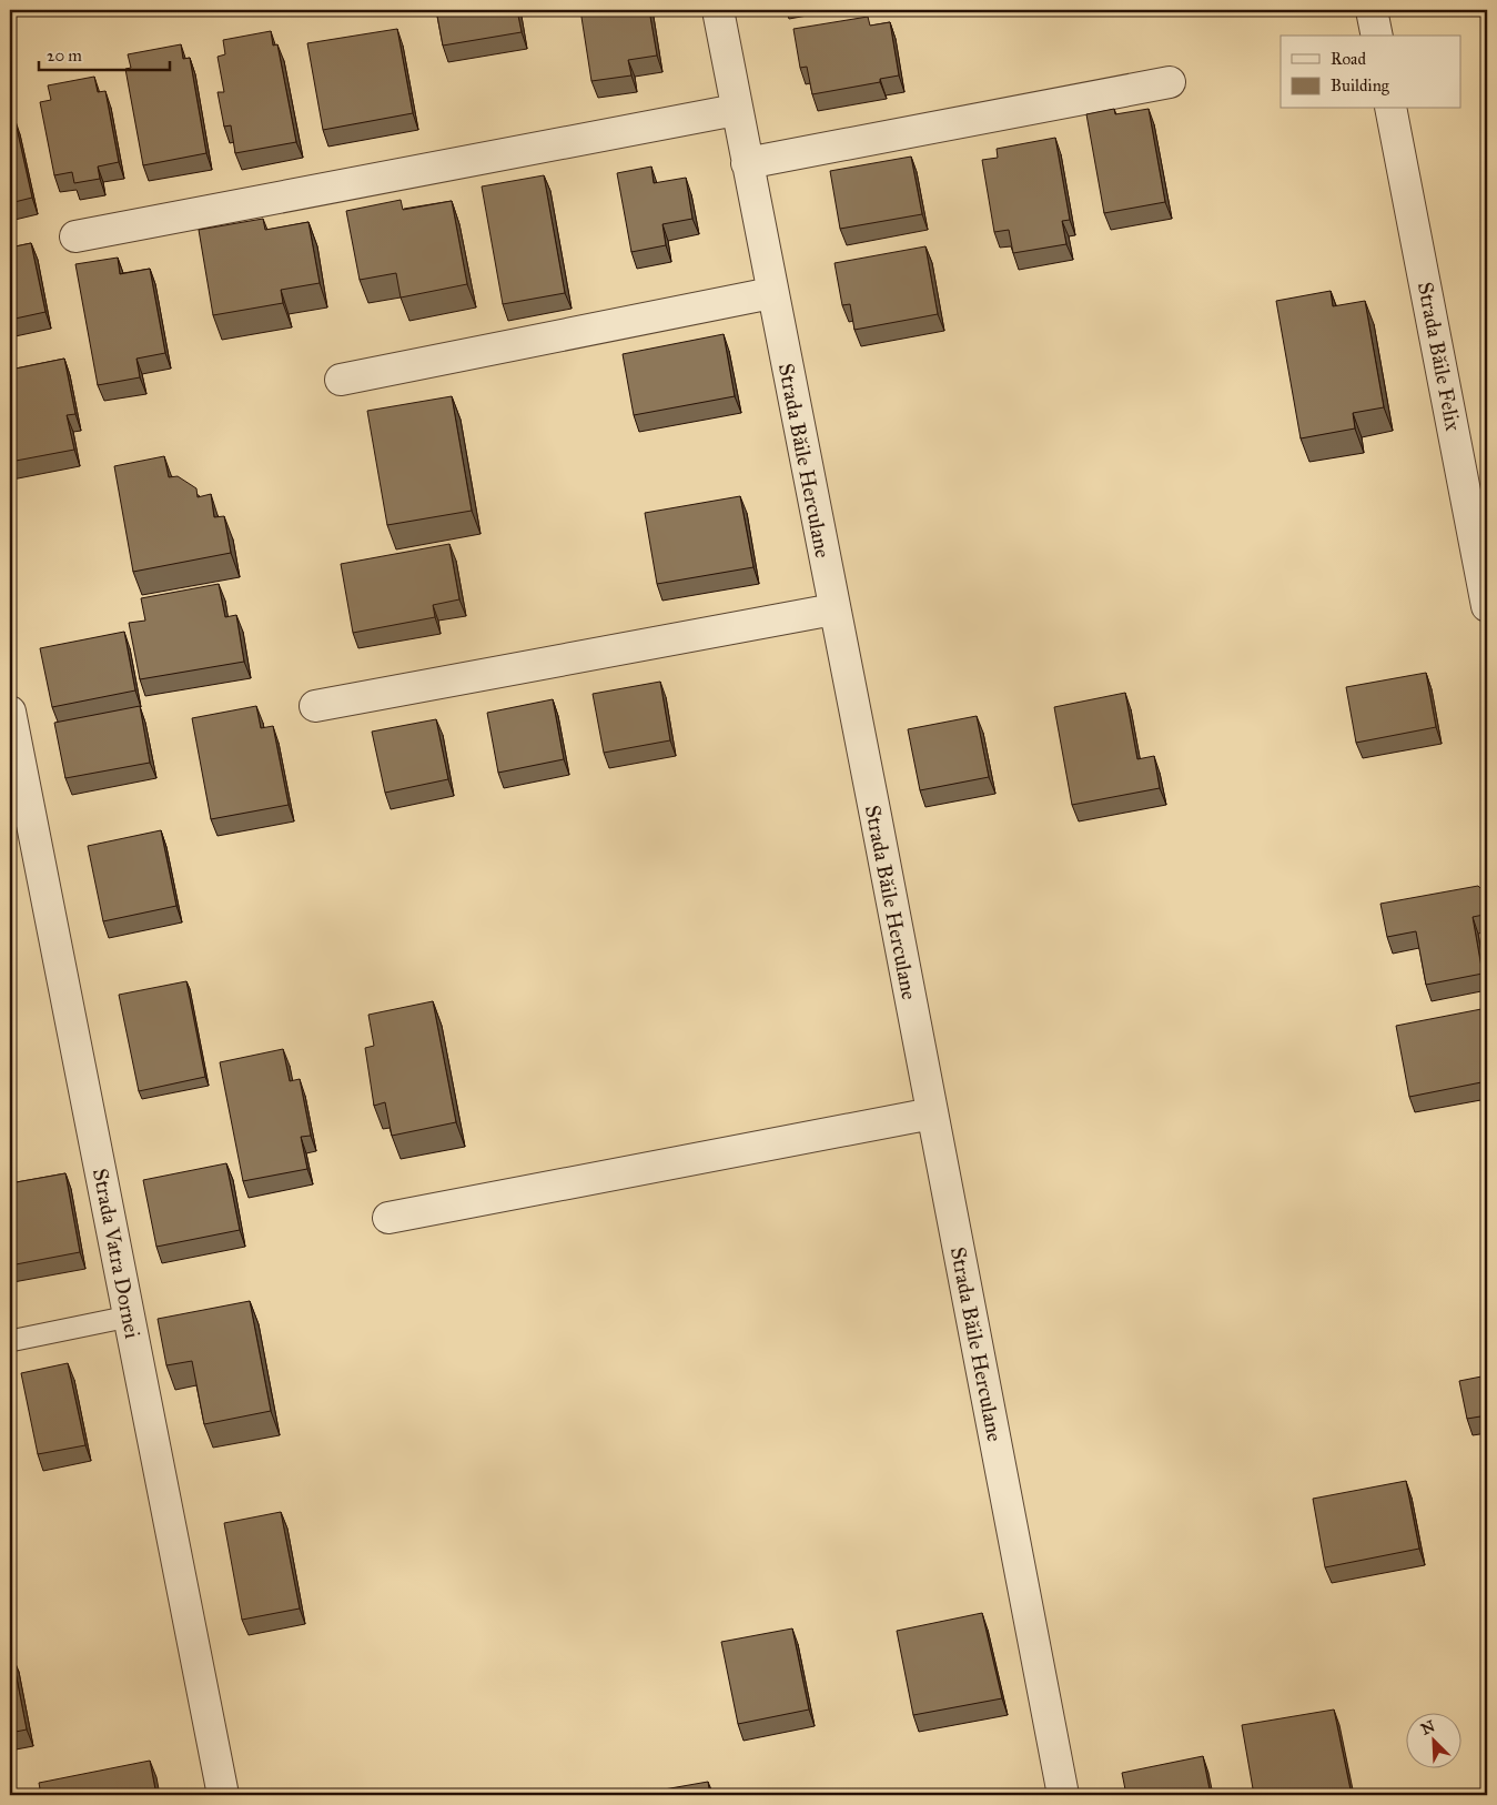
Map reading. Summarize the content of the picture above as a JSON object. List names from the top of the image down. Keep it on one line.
{"streets":{"street":["Strada Băile Felix","Strada Băile Herculane","Strada Vatra Dornei"]},"legend":["Road","Building"],"scale_bar":"20 m","north":"top left"}
